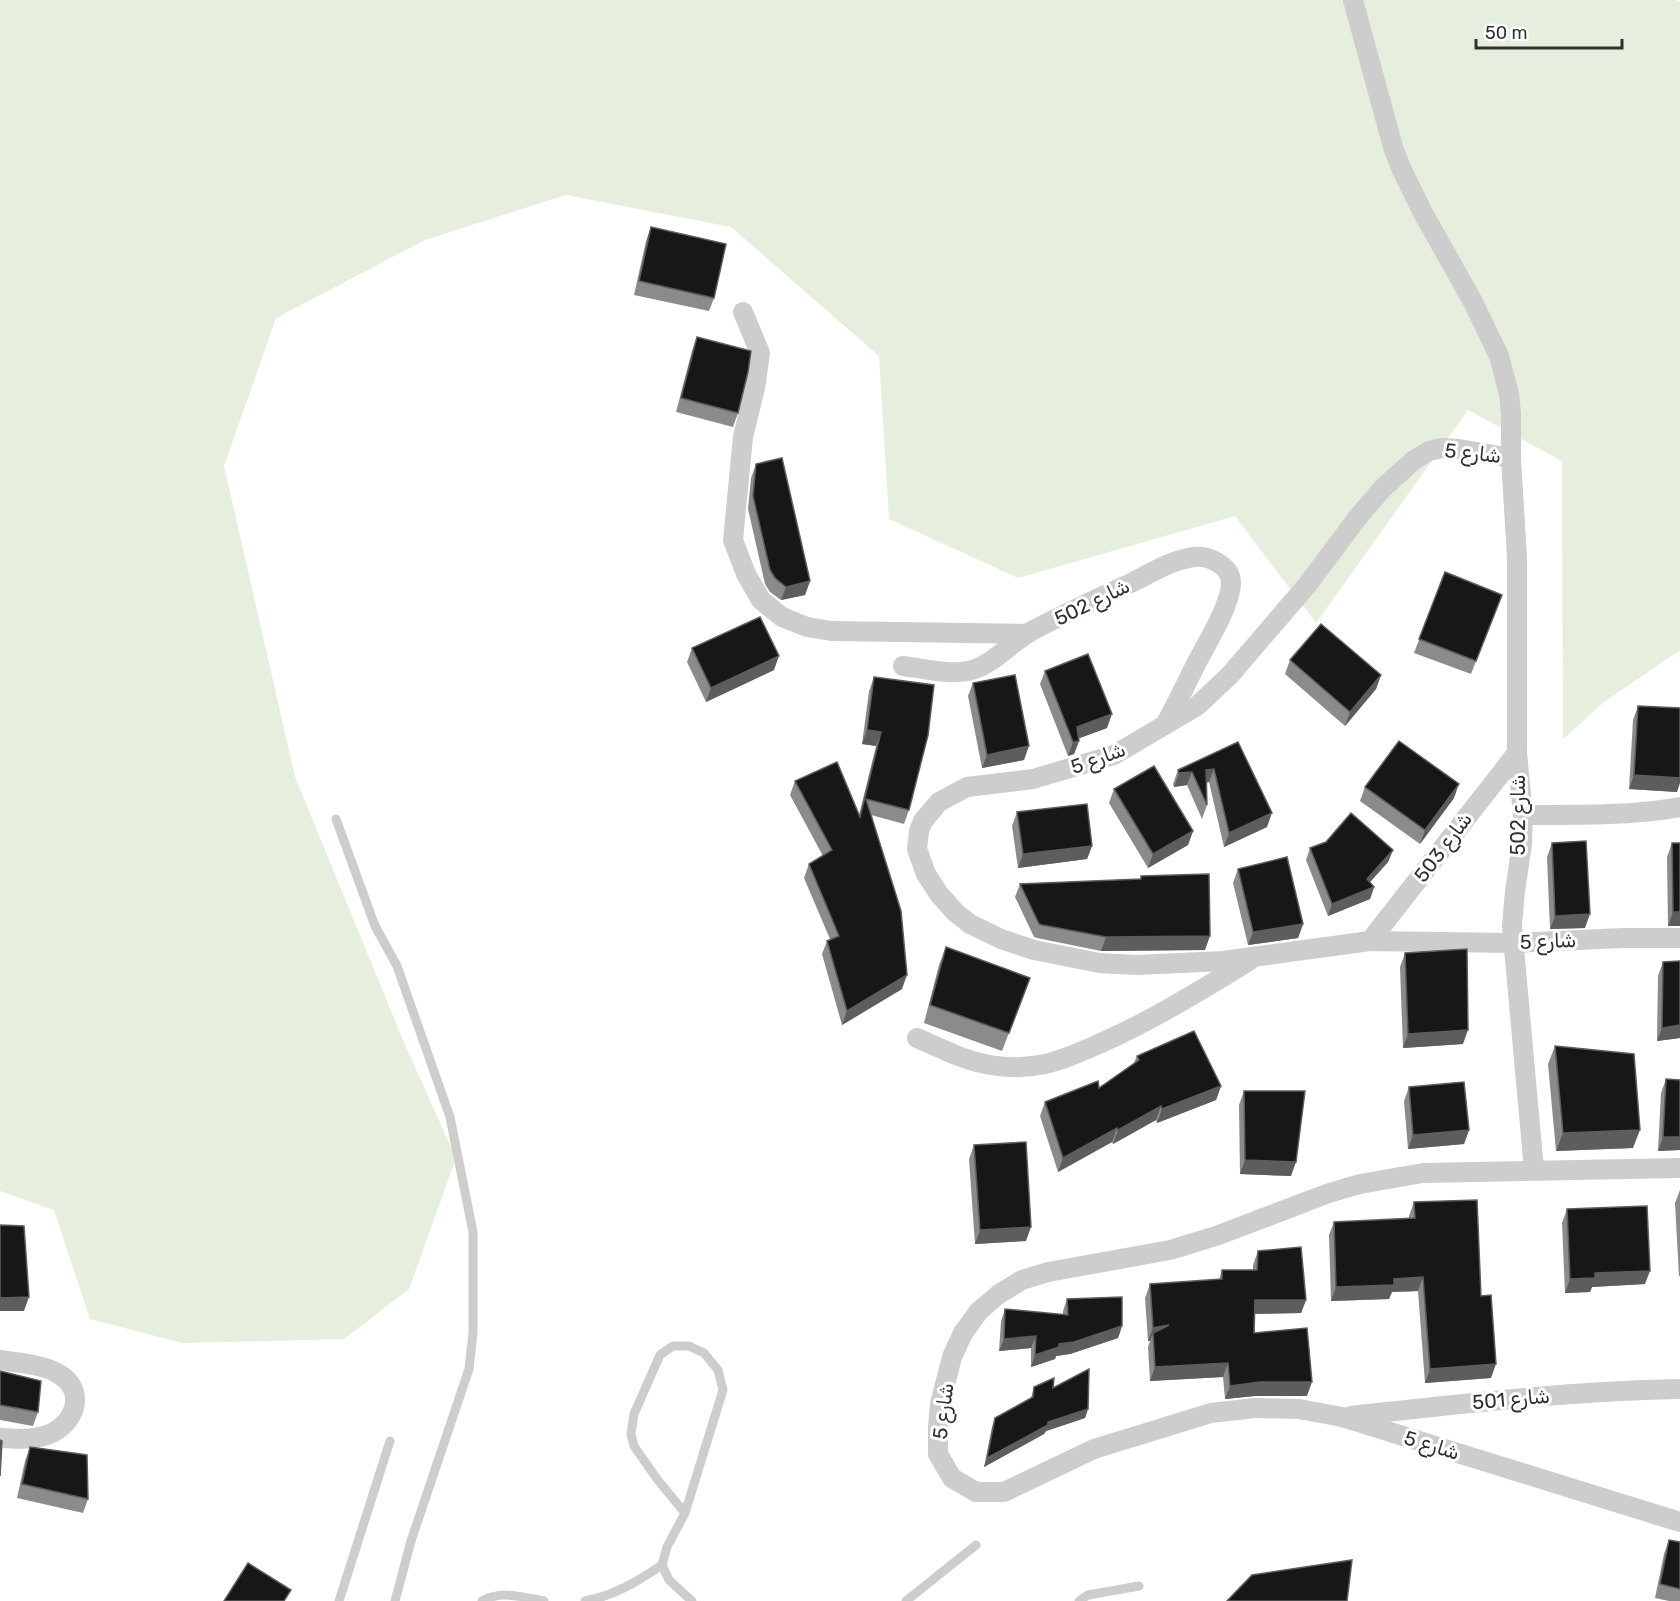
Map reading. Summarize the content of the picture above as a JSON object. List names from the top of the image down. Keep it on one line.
{"streets":{"street":["شارع 5","شارع 502","شارع 503","شارع 501"]},"crossings":[["شارع 5","شارع 502"],["شارع 5","شارع 503"],["شارع 5","شارع 501"],["شارع 502","شارع 503"]],"scale_bar":"50 m"}
